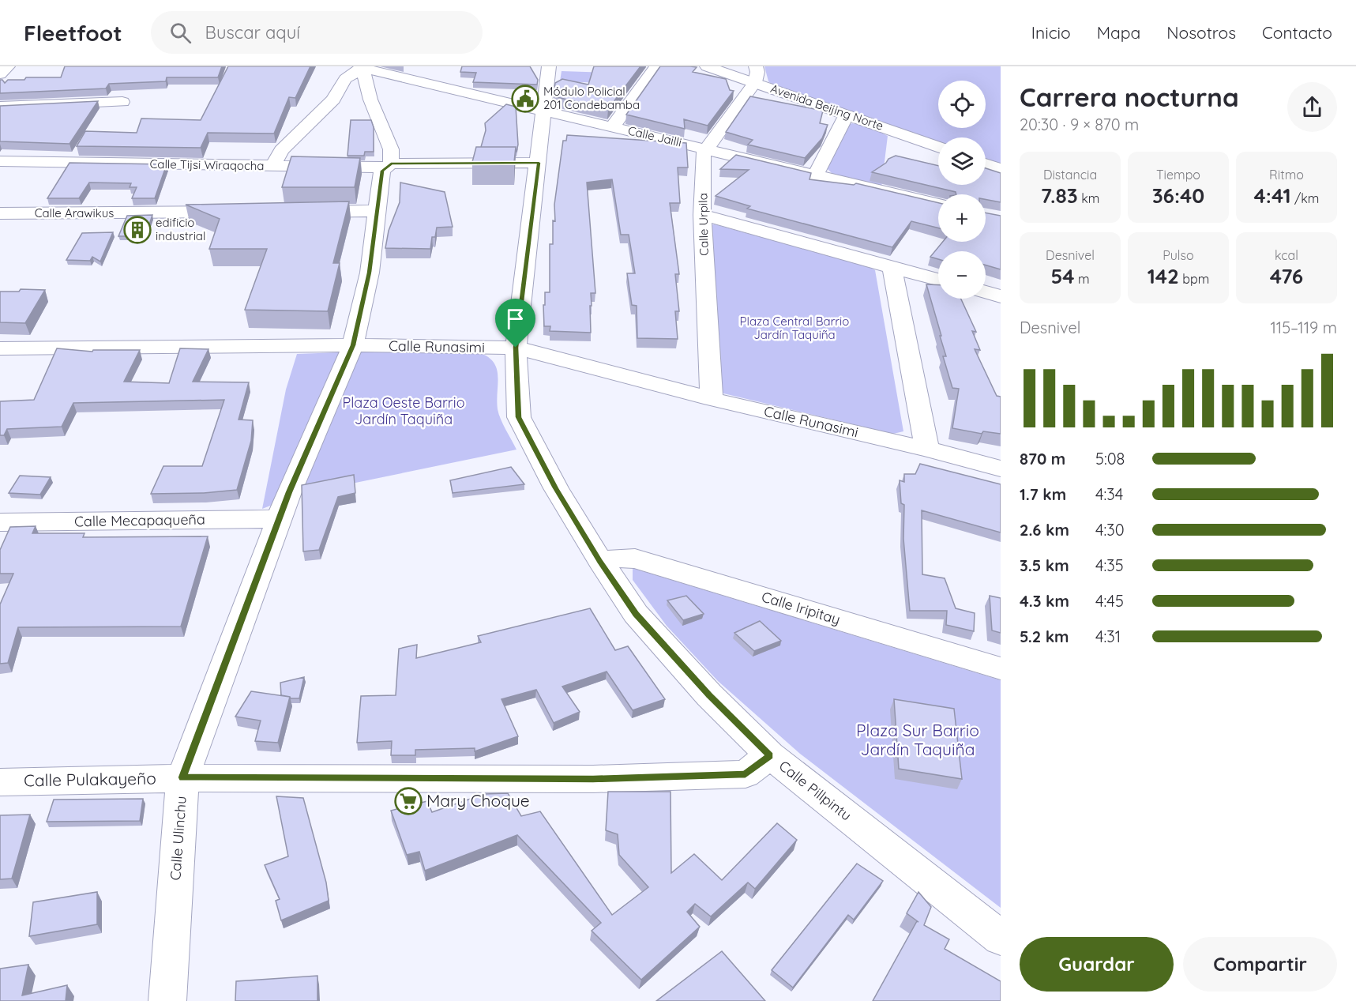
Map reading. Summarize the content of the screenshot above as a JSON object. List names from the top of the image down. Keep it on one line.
{"streets":{"street":["Avenida Beijing Norte","Calle Jailli","Calle Tijsi Wiraqocha","Calle Arawikus","Calle Urpila","Calle Runasimi","Calle Mecapaqueña","Calle Iripitay","Calle Pulakayeño","Calle Pillpintu","Calle Ulinchu"]},"crossings":[["Avenida Beijing Norte","Calle Urpila"],["Calle Jailli","Calle Urpila"],["Calle Jailli","Calle Pillpintu"],["Calle Jailli","Calle Ulinchu"],["Calle Tijsi Wiraqocha","Calle Pillpintu"],["Calle Tijsi Wiraqocha","Calle Ulinchu"],["Calle Urpila","Calle Runasimi"],["Calle Runasimi","Calle Pillpintu"],["Calle Runasimi","Calle Ulinchu"],["Calle Mecapaqueña","Calle Ulinchu"],["Calle Iripitay","Calle Pillpintu"],["Calle Pulakayeño","Calle Pillpintu"],["Calle Pulakayeño","Calle Ulinchu"]],"parks":["Plaza Central Barrio Jardín Taquiña","Plaza Oeste Barrio Jardín Taquiña","Plaza Sur Barrio Jardín Taquiña"],"places":{"public building":["Módulo Policial 201 Condebamba"],"building":["edificio industrial"],"supermarket":["Mary Choque"]},"page":{"header":"Fleetfoot","search":"Buscar aquí","nav":["Inicio","Mapa","Nosotros","Contacto"],"heading":["Carrera nocturna","20:30 · 9 × 870 m"],"map_buttons":["+","−"],"stats":[["Distancia","7.83 km"],["Tiempo","36:40"],["Ritmo","4:41 /km"],["Desnivel","54 m"],["Pulso","142 bpm"],["kcal","476"]],"chart":["Desnivel","115–119 m"],"list":[{"name":"870 m","note":"5:08"},{"name":"1.7 km","note":"4:34"},{"name":"2.6 km","note":"4:30"},{"name":"3.5 km","note":"4:35"},{"name":"4.3 km","note":"4:45"},{"name":"5.2 km","note":"4:31"}],"buttons":["Guardar","Compartir"]}}
